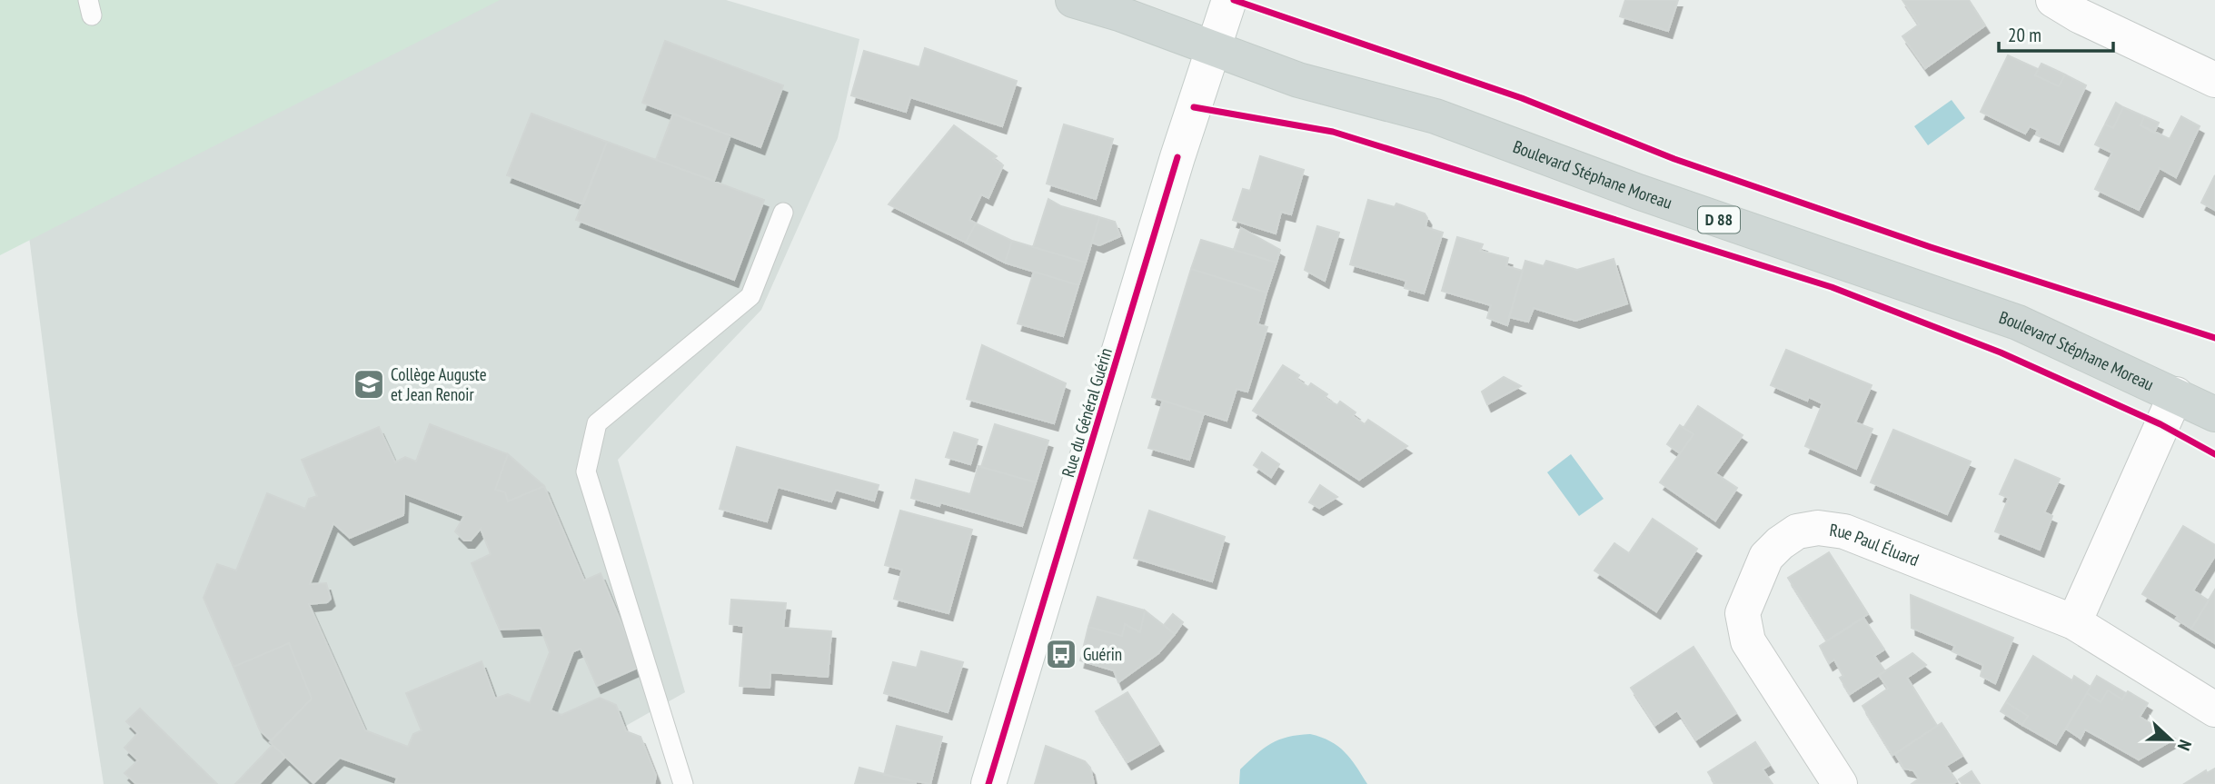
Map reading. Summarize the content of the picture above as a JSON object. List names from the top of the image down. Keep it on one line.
{"streets":{"main road":["Boulevard Stéphane Moreau","D 88"],"street":["Rue du Général Guérin","Rue Paul Éluard"]},"crossings":[["Boulevard Stéphane Moreau","Rue du Général Guérin"]],"places":{"school or university":["Collège Auguste et Jean Renoir"],"bus stop":["Guérin"]},"scale_bar":"20 m","north":"right"}
